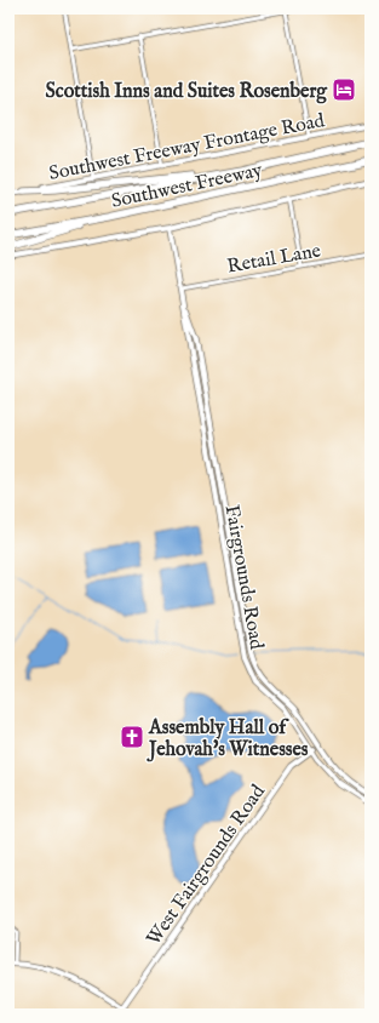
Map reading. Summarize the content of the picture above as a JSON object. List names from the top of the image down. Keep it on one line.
{"streets":{"highway":["Southwest Freeway"],"street":["Southwest Freeway Frontage Road","Retail Lane","Fairgrounds Road","West Fairgrounds Road"]},"crossings":[["Retail Lane","Fairgrounds Road"],["Fairgrounds Road","West Fairgrounds Road"]],"places":{"hotel":["Scottish Inns and Suites Rosenberg"],"church":["Assembly Hall of Jehovah's Witnesses"]}}
